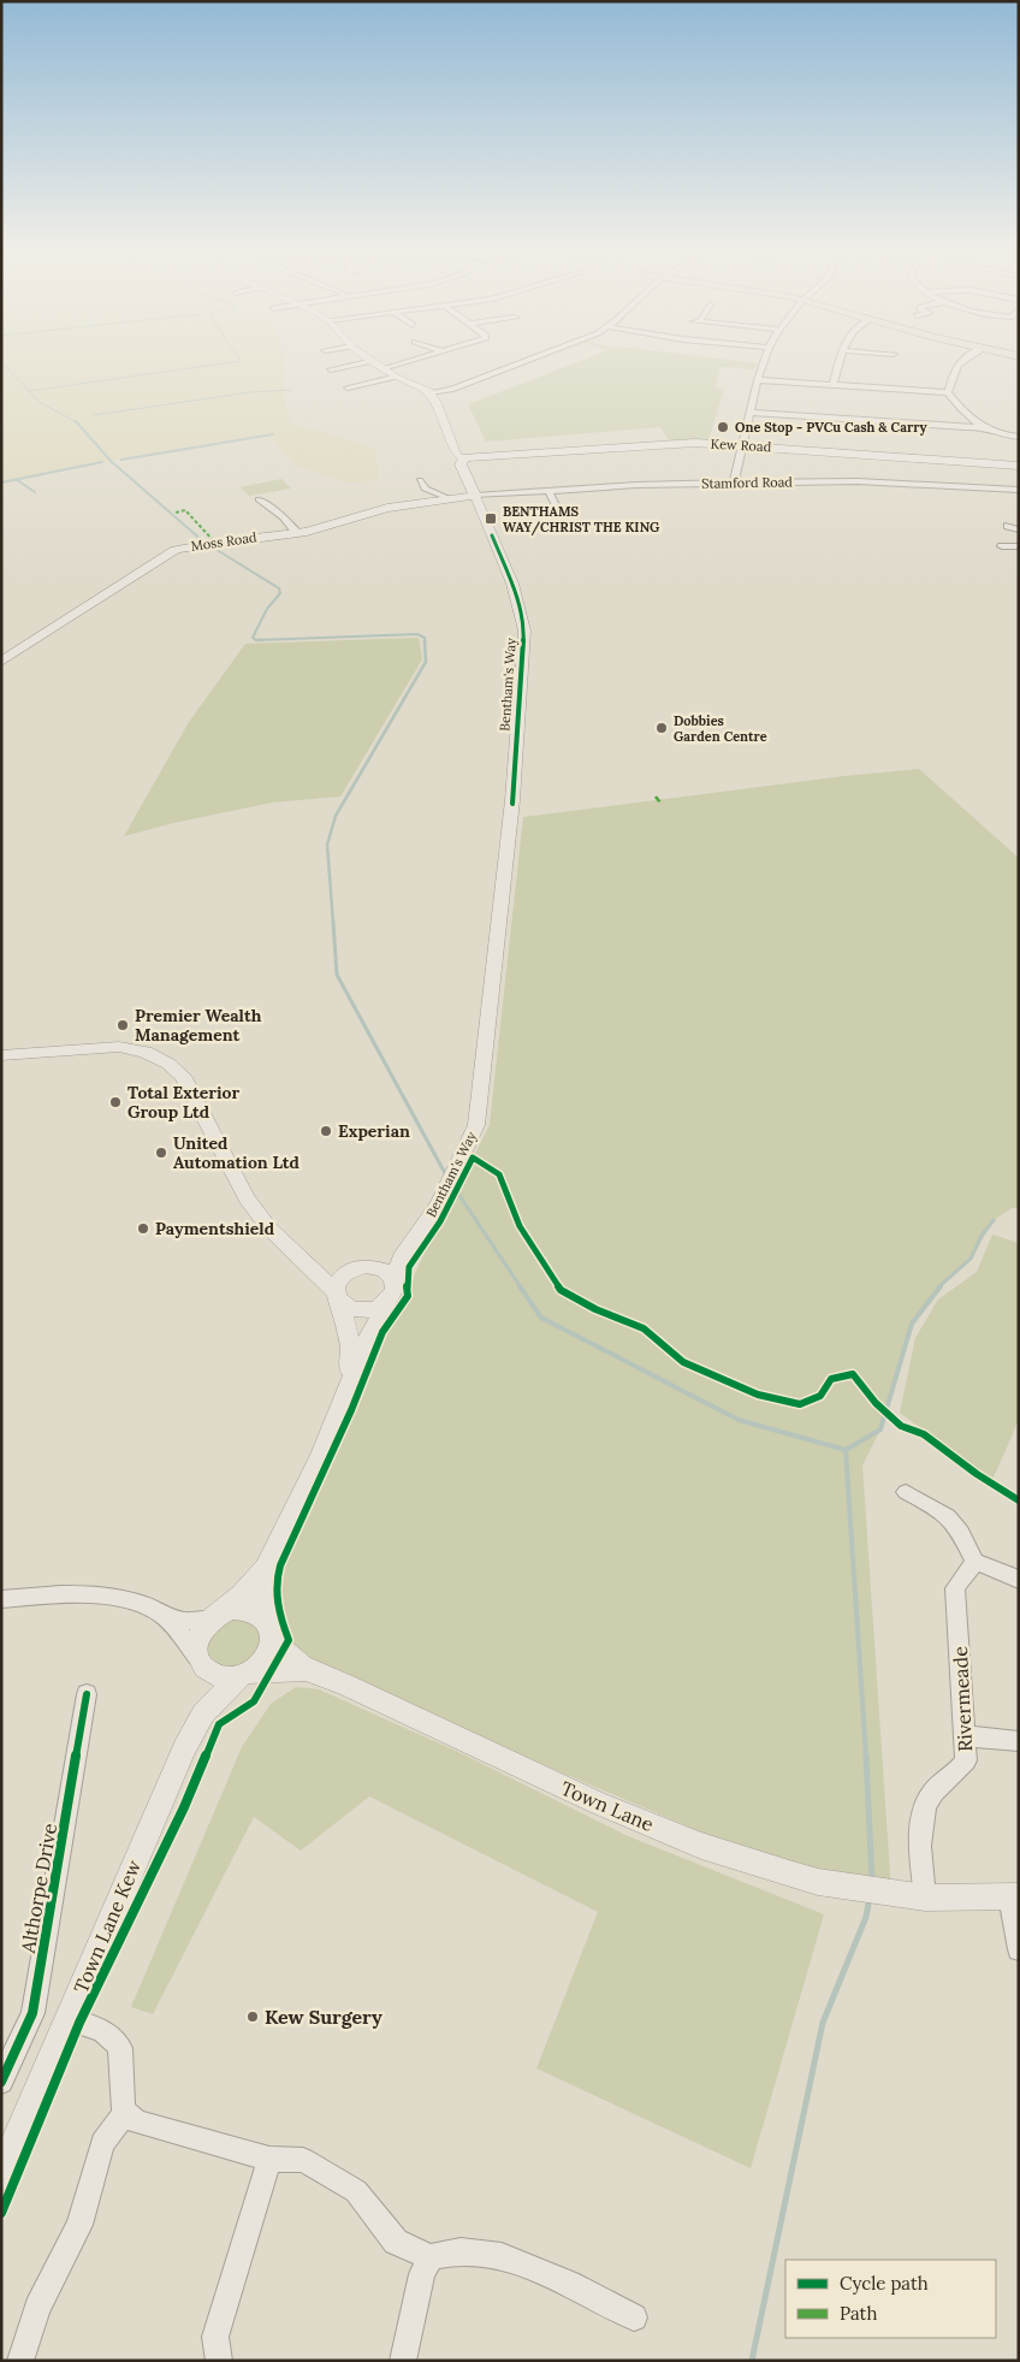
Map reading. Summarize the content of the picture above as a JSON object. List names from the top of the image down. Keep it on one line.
{"streets":{"main road":["Kew Road","Moss Road"],"street":["Stamford Road","Bentham's Way","Rivermeade","Town Lane","Althorpe Drive","Town Lane Kew"]},"crossings":[["Stamford Road","Moss Road"],["Stamford Road","Bentham's Way"],["Moss Road","Bentham's Way"],["Rivermeade","Town Lane"],["Town Lane","Town Lane Kew"]],"places":{"other":["One Stop - PVCu Cash & Carry","Dobbies Garden Centre","Premier Wealth Management","Total Exterior Group Ltd","Experian","United Automation Ltd","Paymentshield","Kew Surgery"],"transit":["BENTHAMS WAY/CHRIST THE KING"]},"legend":["Cycle path","Path"]}
